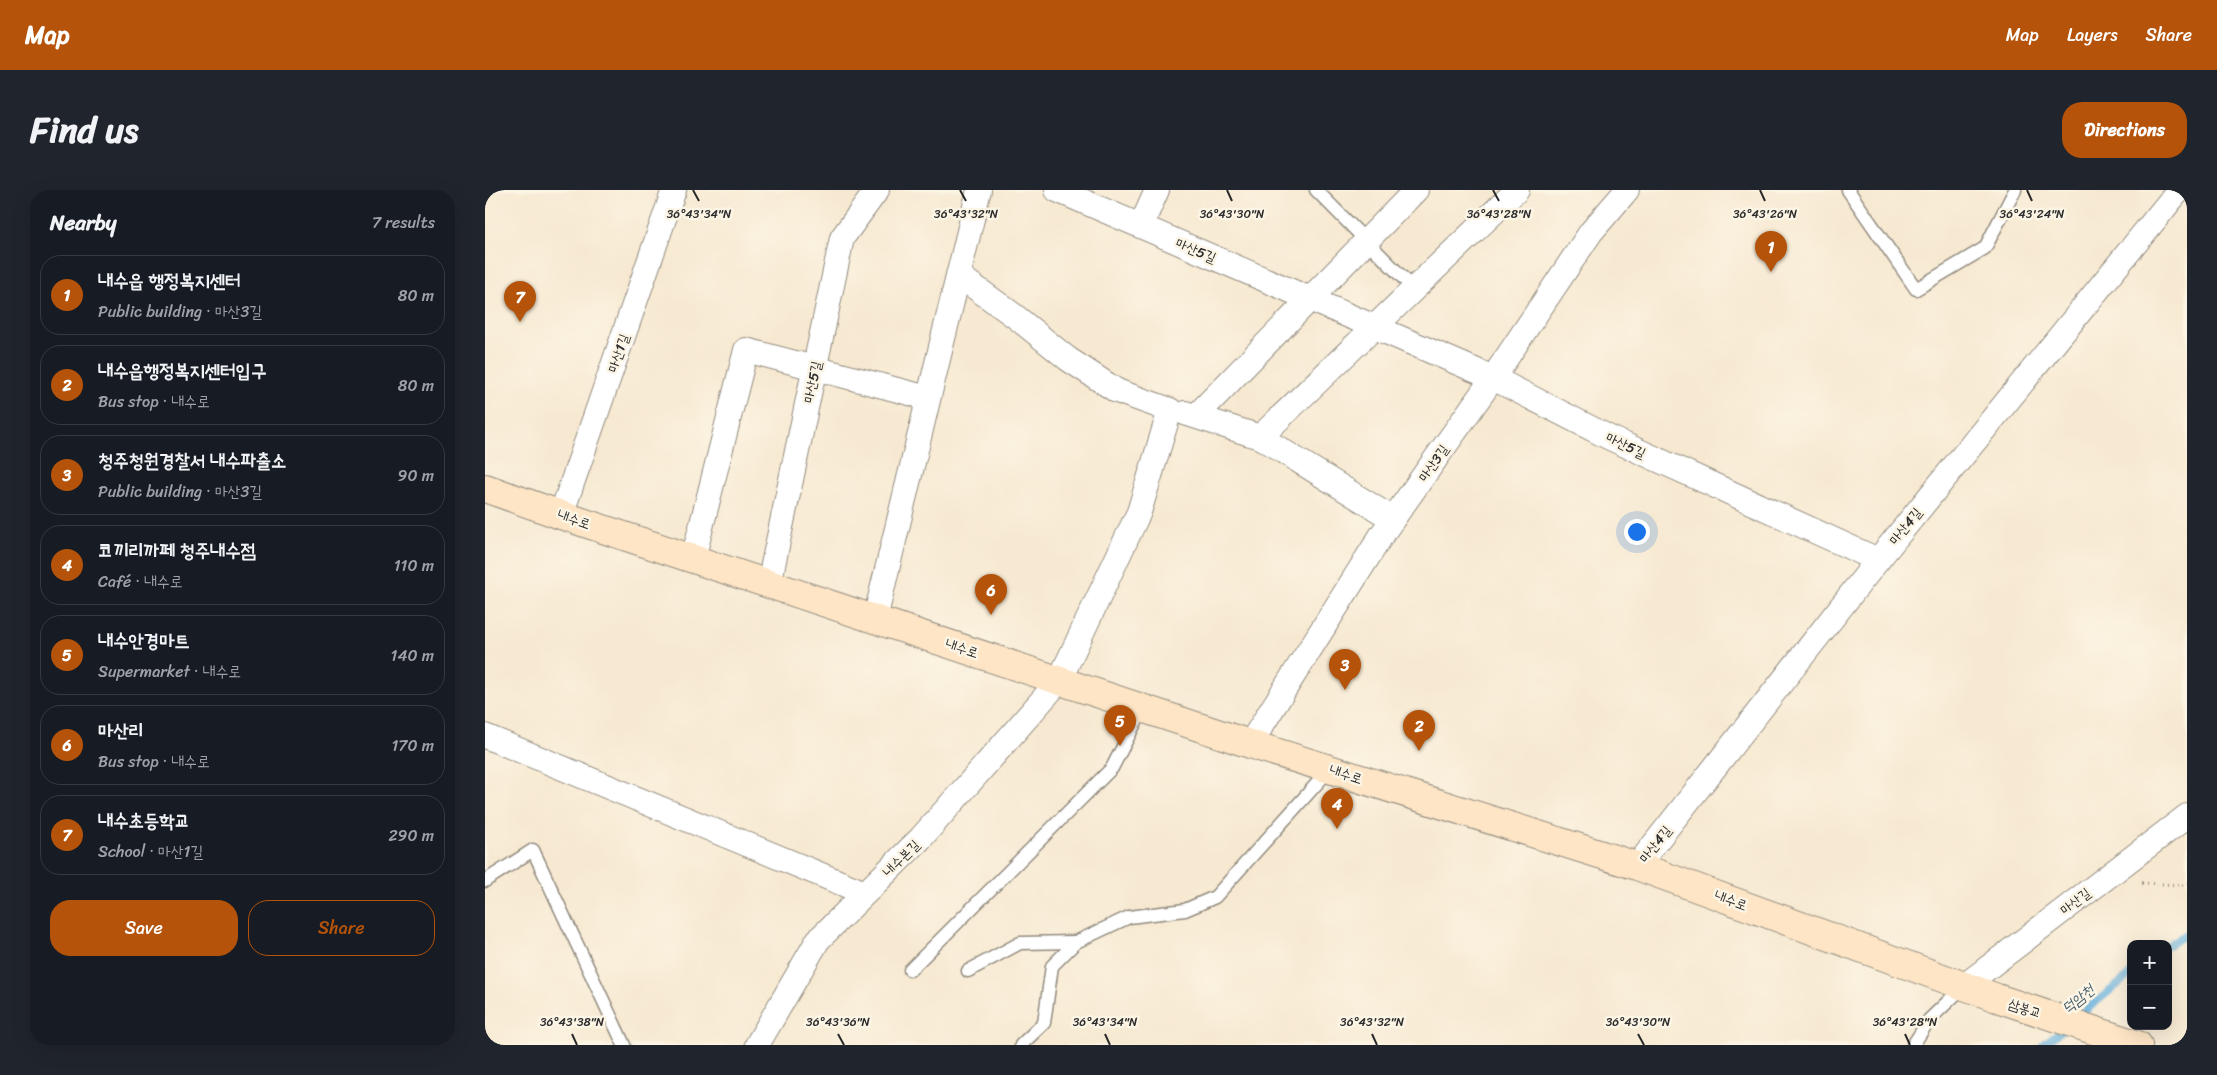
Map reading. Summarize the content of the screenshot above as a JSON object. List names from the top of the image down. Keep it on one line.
{"streets":{"street":["마산5길","마산1길","마산3길","내수로","마산4길","내수본길","마산길","삼봉교"]},"crossings":[["마산5길","마산3길"],["마산5길","내수로"],["마산5길","마산4길"],["마산1길","내수로"],["마산3길","내수로"],["내수로","마산4길"],["내수로","내수본길"],["내수로","마산길"],["내수로","삼봉교"]],"water":["덕암천"],"page":{"header":"Map","nav":["Map","Layers","Share"],"title":"Find us","buttons":["Directions",["Save","Share"]],"heading":["Nearby","7 results"],"pins":["1","7","6","3","5","2","4"],"list":[{"mark":"1","name":"내수읍 행정복지센터","note":"Public building · 마산3길","value":"80 m"},{"mark":"2","name":"내수읍행정복지센터입구","note":"Bus stop · 내수로","value":"80 m"},{"mark":"3","name":"청주청원경찰서 내수파출소","note":"Public building · 마산3길","value":"90 m"},{"mark":"4","name":"코끼리까페 청주내수점","note":"Café · 내수로","value":"110 m"},{"mark":"5","name":"내수안경마트","note":"Supermarket · 내수로","value":"140 m"},{"mark":"6","name":"마산리","note":"Bus stop · 내수로","value":"170 m"},{"mark":"7","name":"내수초등학교","note":"School · 마산1길","value":"290 m"}],"map_buttons":["+","−"]},"coordinates":["36°43'34\"N","36°43'32\"N","36°43'30\"N","36°43'28\"N","36°43'26\"N","36°43'24\"N","36°43'38\"N","36°43'36\"N"]}
